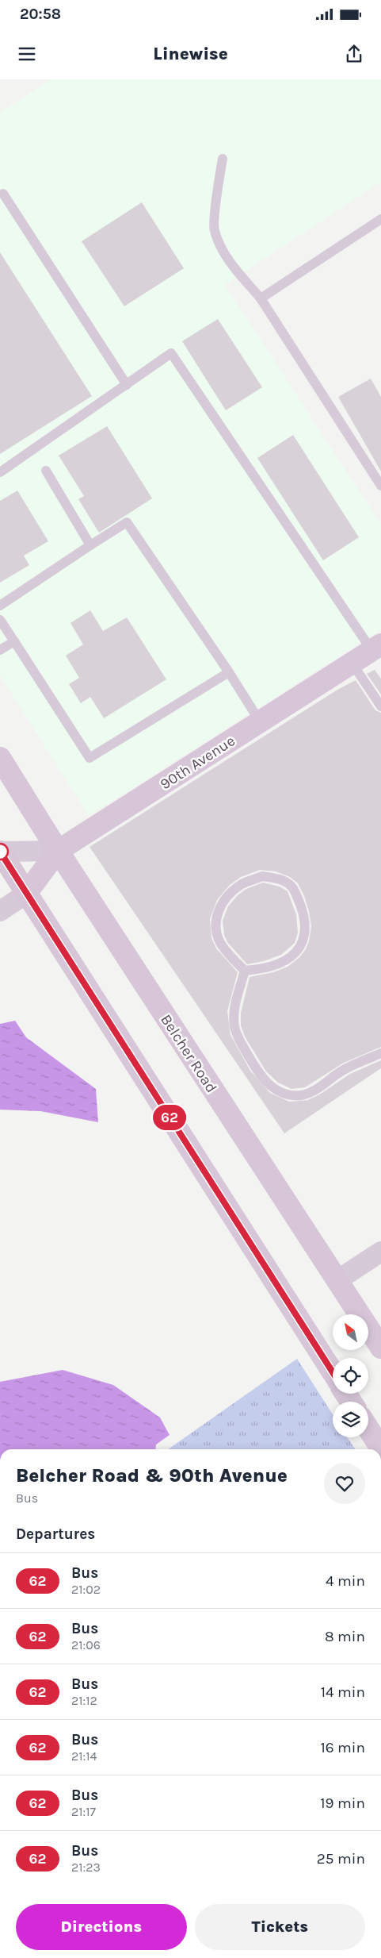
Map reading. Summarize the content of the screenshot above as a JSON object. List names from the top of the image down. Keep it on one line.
{"streets":{"main road":["90th Avenue","Belcher Road"]},"crossings":[["90th Avenue","Belcher Road"]],"lines":["bus line 62"],"north":"top left","page":{"status":"20:58","header":"Linewise","on_map":"62","heading":[["Belcher Road & 90th Avenue","Bus"],"Departures"],"list":[{"mark":"62","name":"Bus","note":"21:02","value":"4 min"},{"mark":"62","name":"Bus","note":"21:06","value":"8 min"},{"mark":"62","name":"Bus","note":"21:12","value":"14 min"},{"mark":"62","name":"Bus","note":"21:14","value":"16 min"},{"mark":"62","name":"Bus","note":"21:17","value":"19 min"},{"mark":"62","name":"Bus","note":"21:23","value":"25 min"}],"buttons":["Directions","Tickets"]}}
